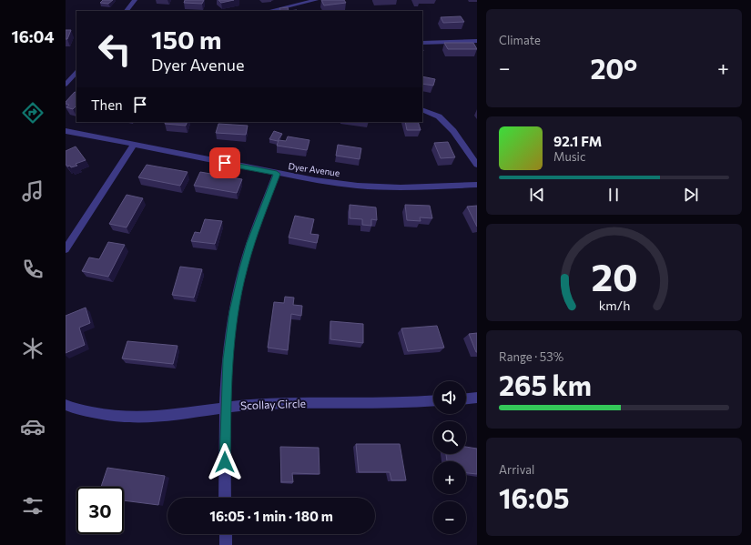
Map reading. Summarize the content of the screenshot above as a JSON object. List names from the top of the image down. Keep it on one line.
{"streets":{"street":["Dyer Avenue","Scollay Circle"]},"page":{"tabs":"16:04","tile":["Climate",["Range · 53%","265 km"],["Arrival","16:05"]],"turn":["150 m","Dyer Avenue"],"heat":["−","20°","+"],"then":"Then","song":["92.1 FM","Music"],"map_buttons":["+","−"],"limit":"30","trip":"16:05 · 1 min · 180 m","gauge":["20","km/h"]}}
